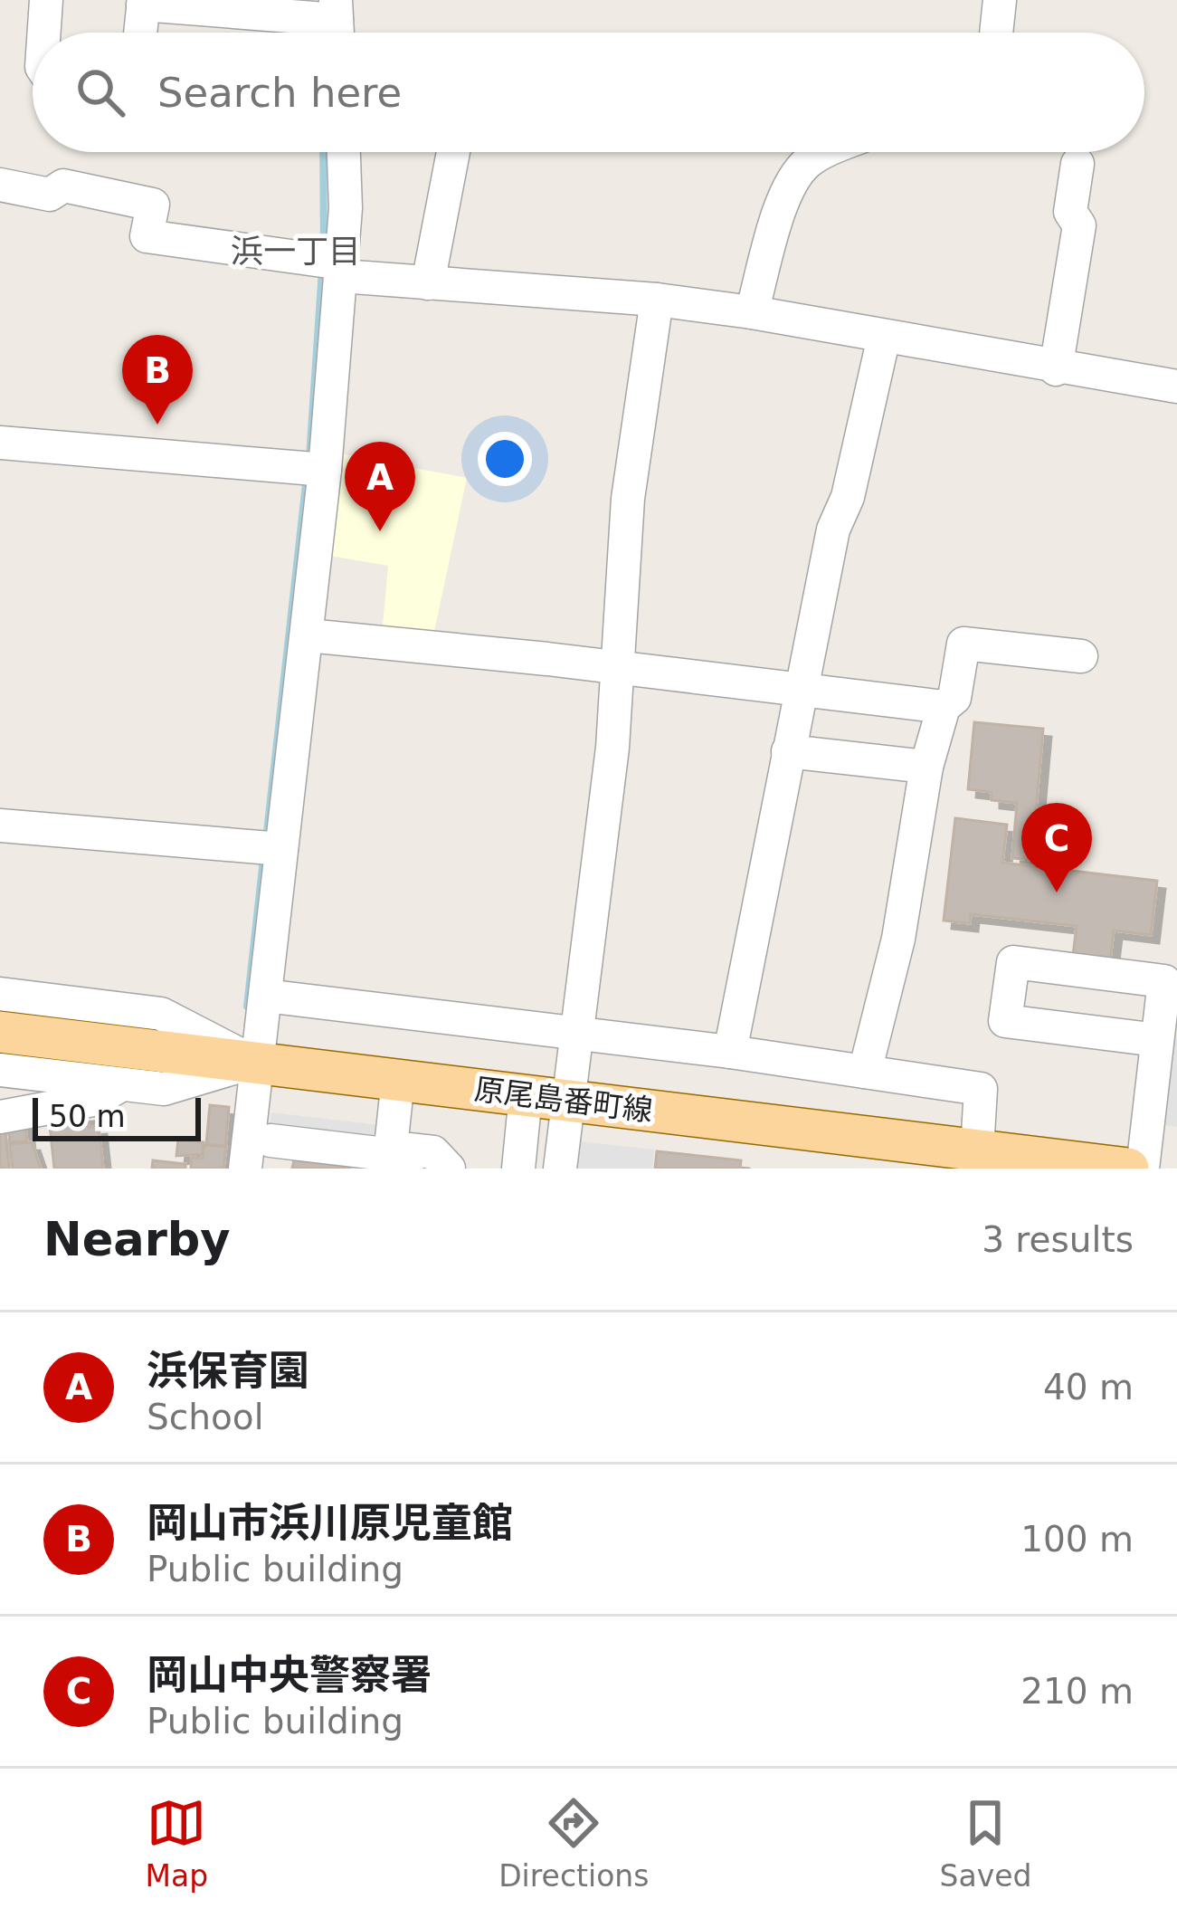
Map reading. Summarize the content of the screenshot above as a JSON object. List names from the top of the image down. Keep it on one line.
{"streets":{"main road":["原尾島番町線"]},"districts":["浜一丁目"],"scale_bar":"50 m","page":{"search":"Search here","pins":["B","A","C"],"scale":"50 m","heading":["Nearby","3 results"],"list":[{"mark":"A","name":"浜保育園","note":"School","value":"40 m"},{"mark":"B","name":"岡山市浜川原児童館","note":"Public building","value":"100 m"},{"mark":"C","name":"岡山中央警察署","note":"Public building","value":"210 m"}],"nav":["Map","Directions","Saved"]}}
